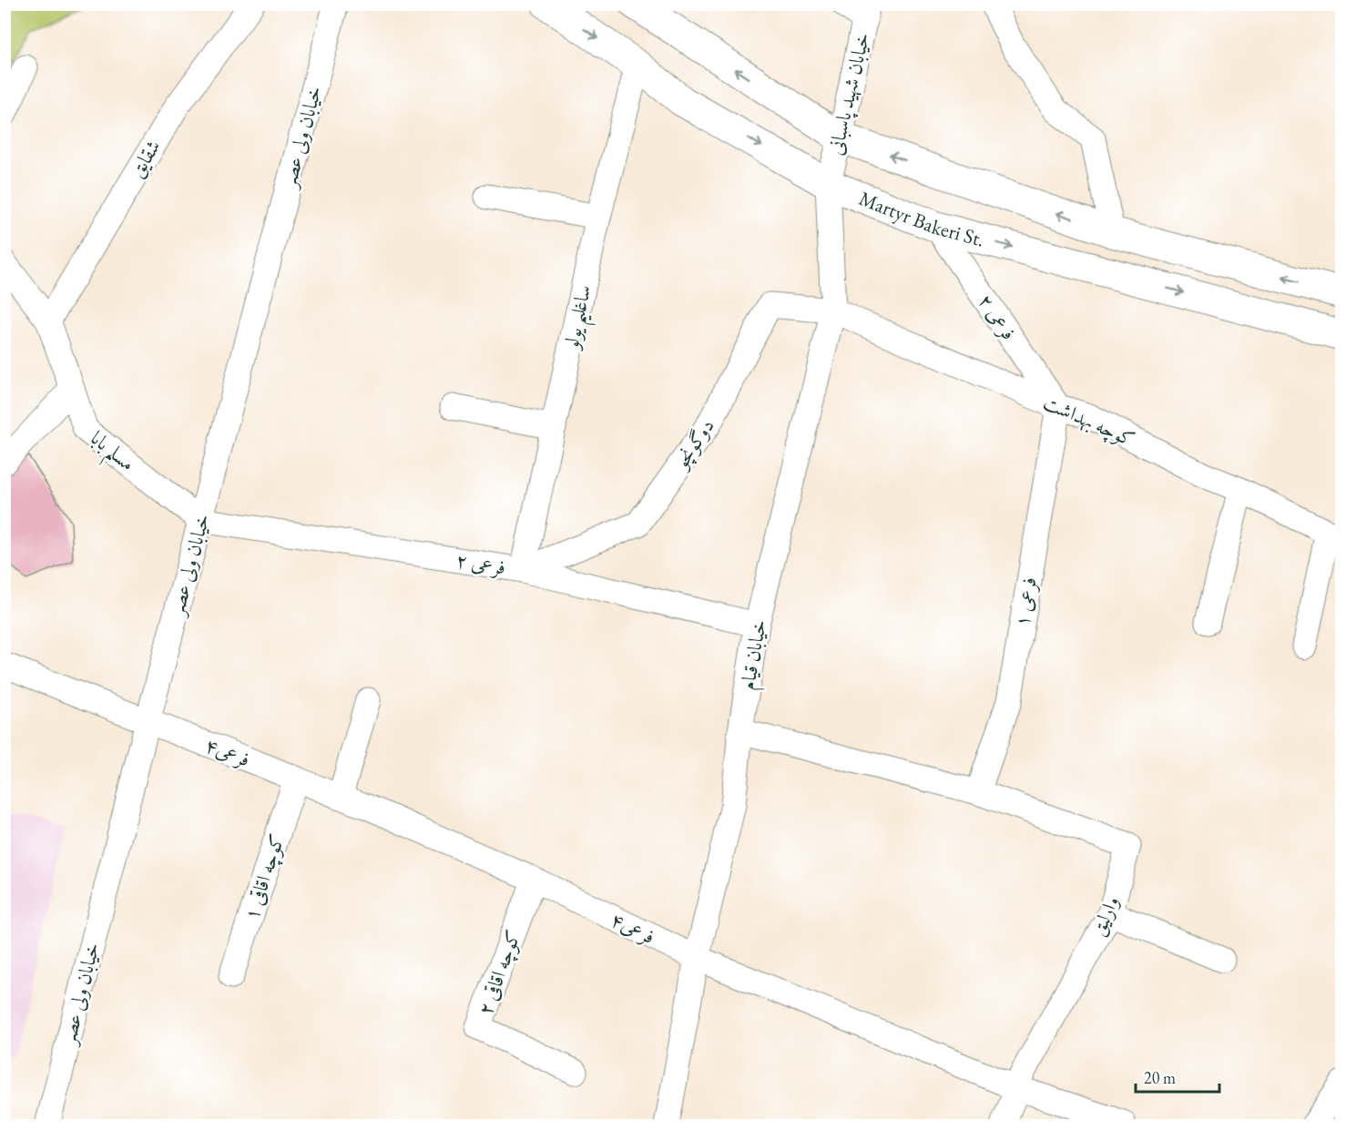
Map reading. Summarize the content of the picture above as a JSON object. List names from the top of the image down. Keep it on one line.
{"streets":{"main road":["Martyr Bakeri St."],"street":["خیابان شهید پاسبانی","خیابان ولی عصر","شقایق","ساغلیم یولو","فرعی ۲","کوچه بهداشت","دوگونچو","مسلم بابا","فرعی ۱","خیابان قیام","فرعی۴","کوچه اقاقی ۱","وارلیق","کوچه اقاقی ۲"]},"crossings":[["خیابان شهید پاسبانی","Martyr Bakeri St."],["خیابان شهید پاسبانی","خیابان قیام"],["خیابان ولی عصر","فرعی ۲"],["خیابان ولی عصر","مسلم بابا"],["خیابان ولی عصر","فرعی۴"],["شقایق","مسلم بابا"],["Martyr Bakeri St.","ساغلیم یولو"],["Martyr Bakeri St.","فرعی ۲"],["Martyr Bakeri St.","خیابان قیام"],["ساغلیم یولو","فرعی ۲"],["ساغلیم یولو","دوگونچو"],["فرعی ۲","کوچه بهداشت"],["فرعی ۲","دوگونچو"],["فرعی ۲","مسلم بابا"],["فرعی ۲","فرعی ۱"],["فرعی ۲","خیابان قیام"],["کوچه بهداشت","دوگونچو"],["کوچه بهداشت","فرعی ۱"],["کوچه بهداشت","خیابان قیام"],["دوگونچو","خیابان قیام"],["فرعی ۱","وارلیق"],["خیابان قیام","فرعی۴"],["فرعی۴","کوچه اقاقی ۱"],["فرعی۴","وارلیق"],["فرعی۴","کوچه اقاقی ۲"]],"scale_bar":"20 m"}
